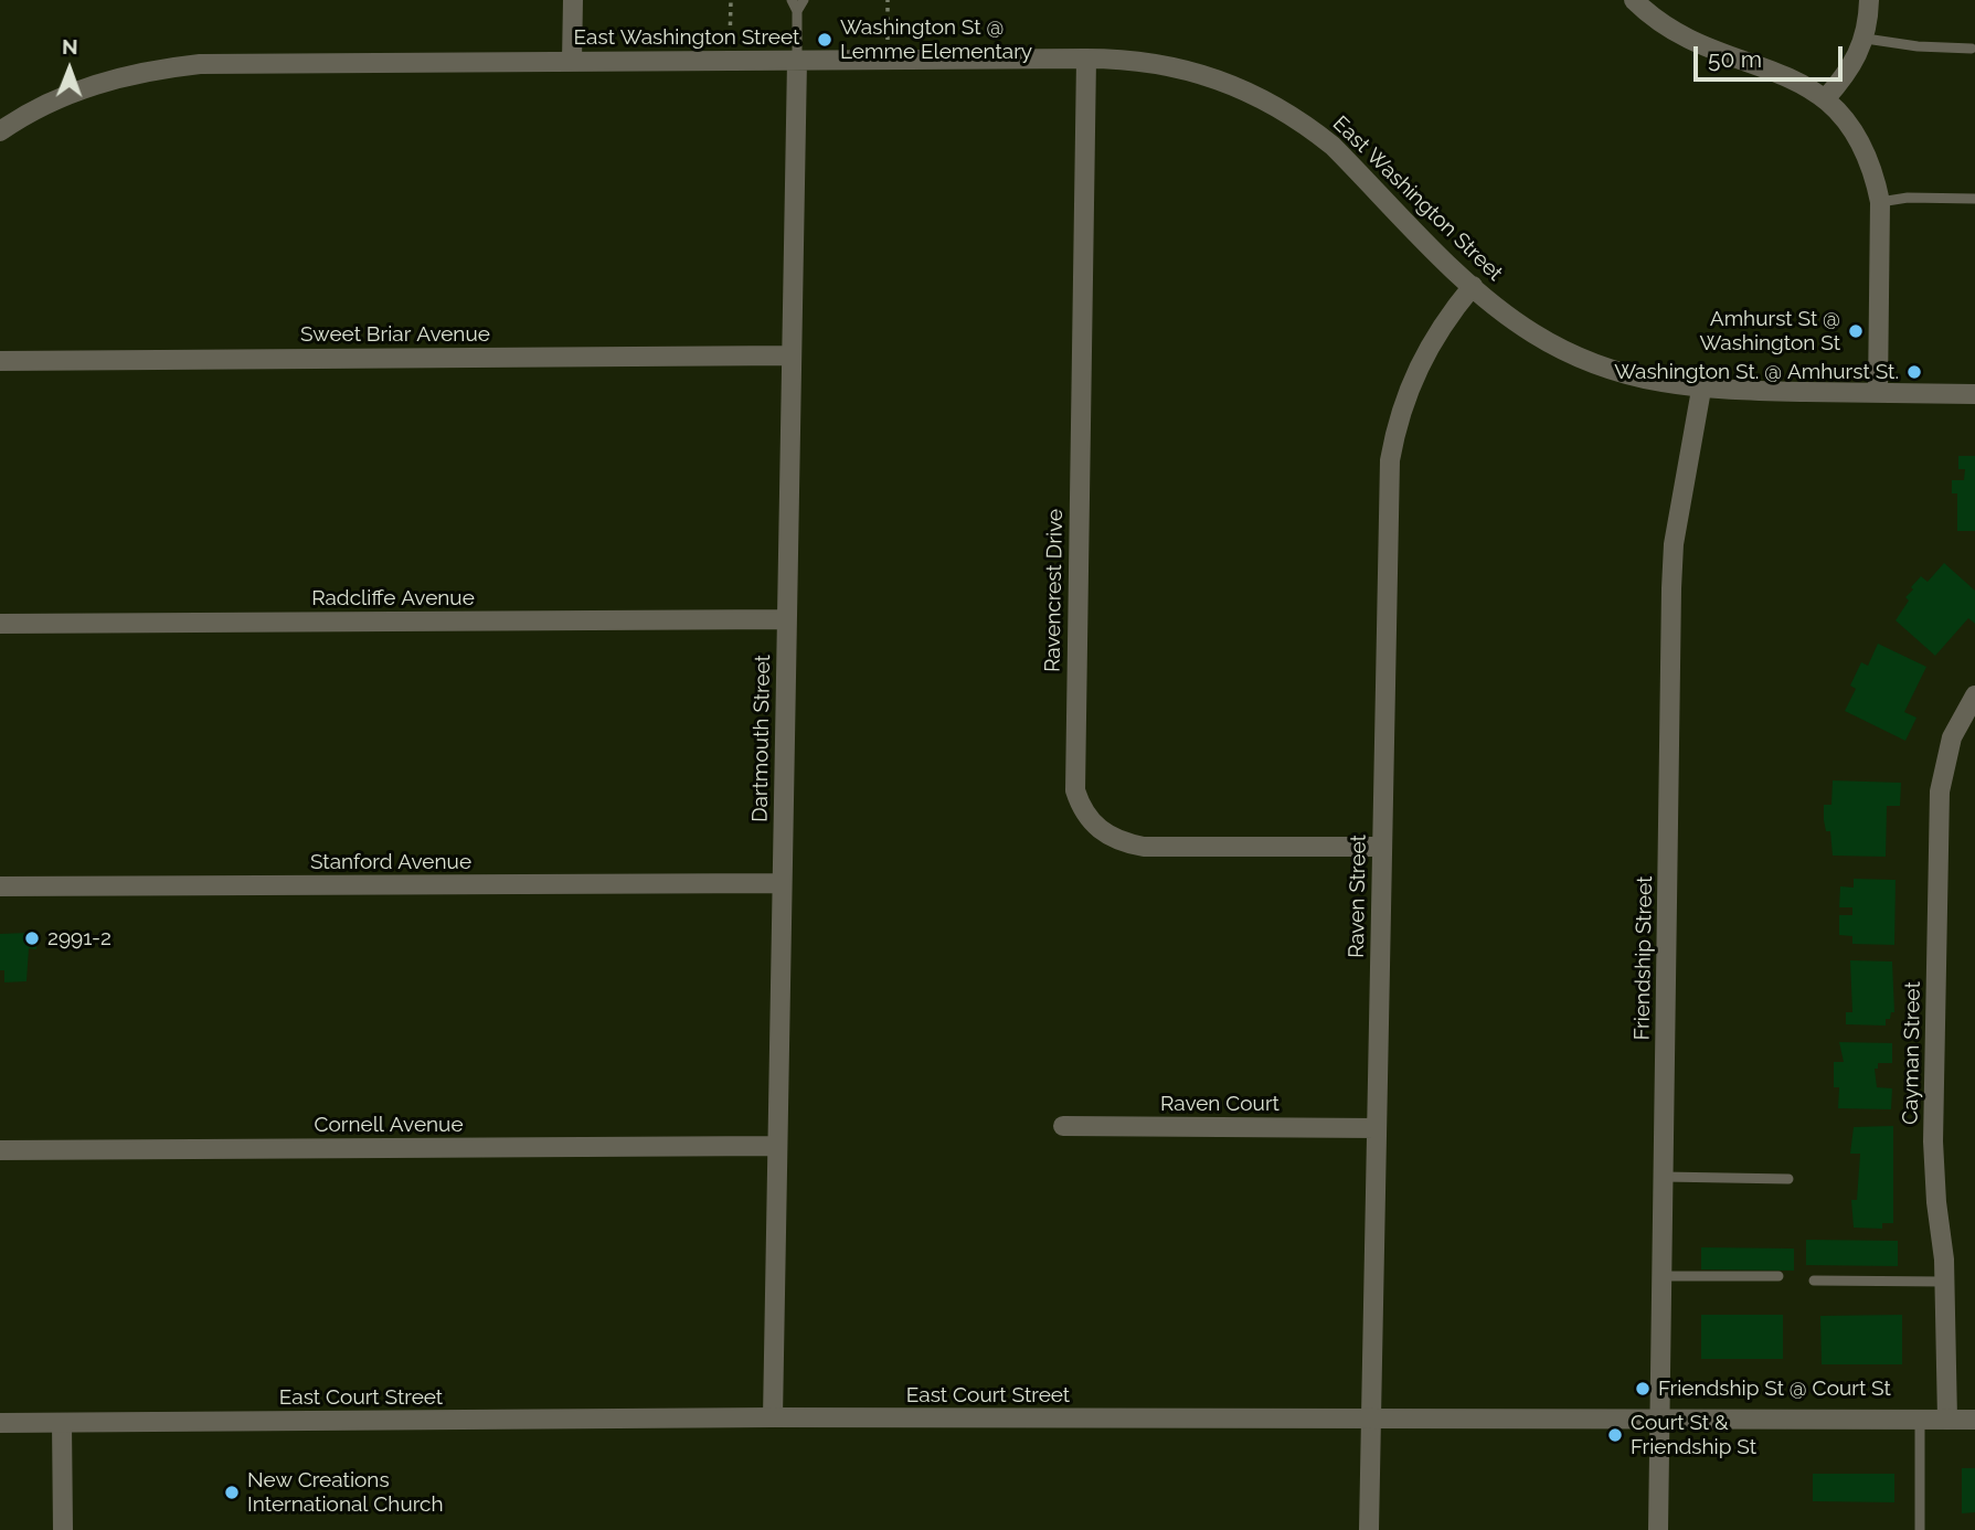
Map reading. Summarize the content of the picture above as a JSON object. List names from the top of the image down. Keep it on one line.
{"streets":{"street":["East Washington Street","Sweet Briar Avenue","Ravencrest Drive","Radcliffe Avenue","Dartmouth Street","Stanford Avenue","Raven Street","Friendship Street","Cayman Street","Raven Court","Cornell Avenue","East Court Street"]},"crossings":[["East Washington Street","Ravencrest Drive"],["East Washington Street","Dartmouth Street"],["East Washington Street","Raven Street"],["East Washington Street","Friendship Street"],["Sweet Briar Avenue","Dartmouth Street"],["Ravencrest Drive","Raven Street"],["Radcliffe Avenue","Dartmouth Street"],["Dartmouth Street","Stanford Avenue"],["Dartmouth Street","Cornell Avenue"],["Dartmouth Street","East Court Street"],["Raven Street","Raven Court"],["Raven Street","East Court Street"],["Friendship Street","East Court Street"],["Cayman Street","East Court Street"]],"places":["Washington St @ Lemme Elementary","Amhurst St @ Washington St","Washington St. @ Amhurst St.","2991-2","Friendship St @ Court St","Court St & Friendship St","New Creations International Church"],"scale_bar":"50 m","north":"top"}
